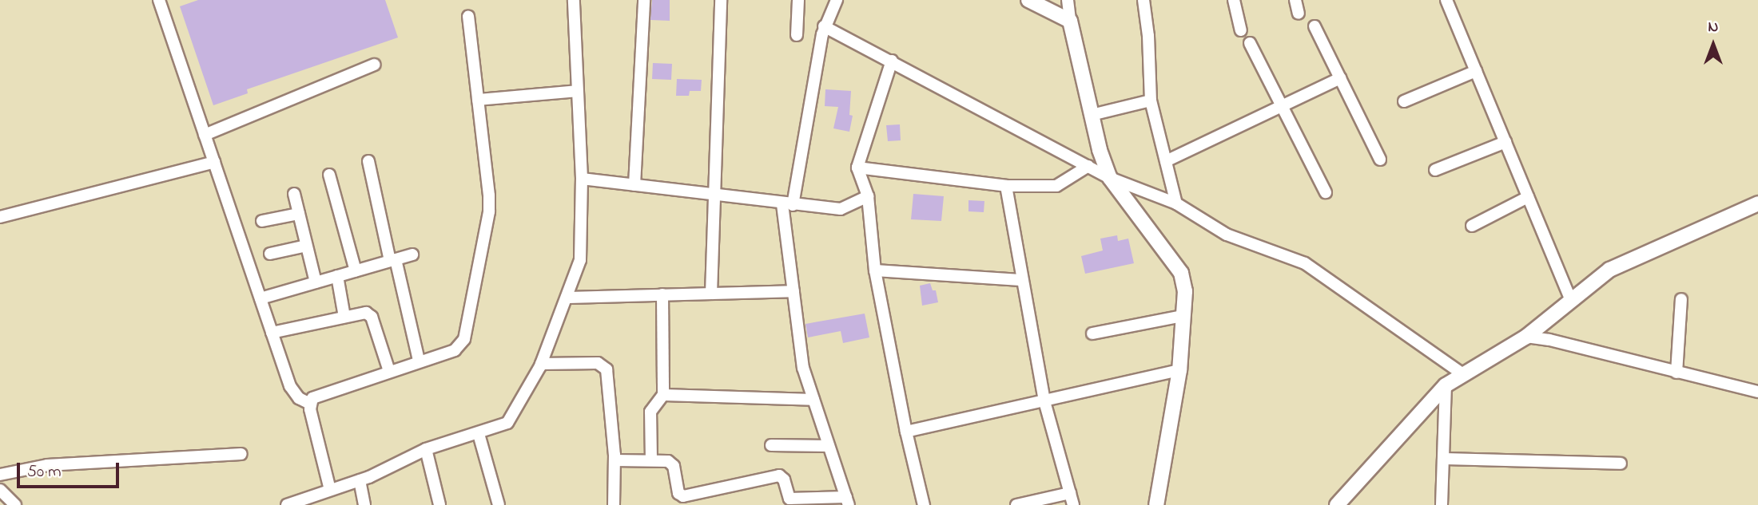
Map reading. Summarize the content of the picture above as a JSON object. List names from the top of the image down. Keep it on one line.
{"scale_bar":"50 m","north":"top"}
